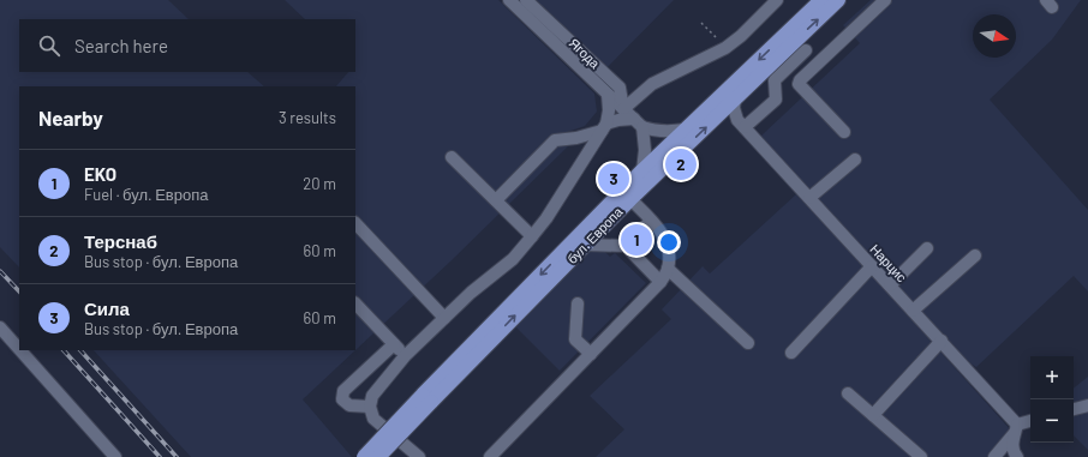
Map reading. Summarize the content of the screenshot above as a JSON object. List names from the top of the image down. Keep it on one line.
{"streets":{"main road":["бул. Европа"],"street":["Ягода","Нарцис"]},"north":"right","page":{"search":"Search here","heading":["Nearby","3 results"],"pins":["2","3","1"],"list":[{"mark":"1","name":"EKO","note":"Fuel · бул. Европа","value":"20 m"},{"mark":"2","name":"Терснаб","note":"Bus stop · бул. Европа","value":"60 m"},{"mark":"3","name":"Сила","note":"Bus stop · бул. Европа","value":"60 m"}],"map_buttons":["+","−"]}}
